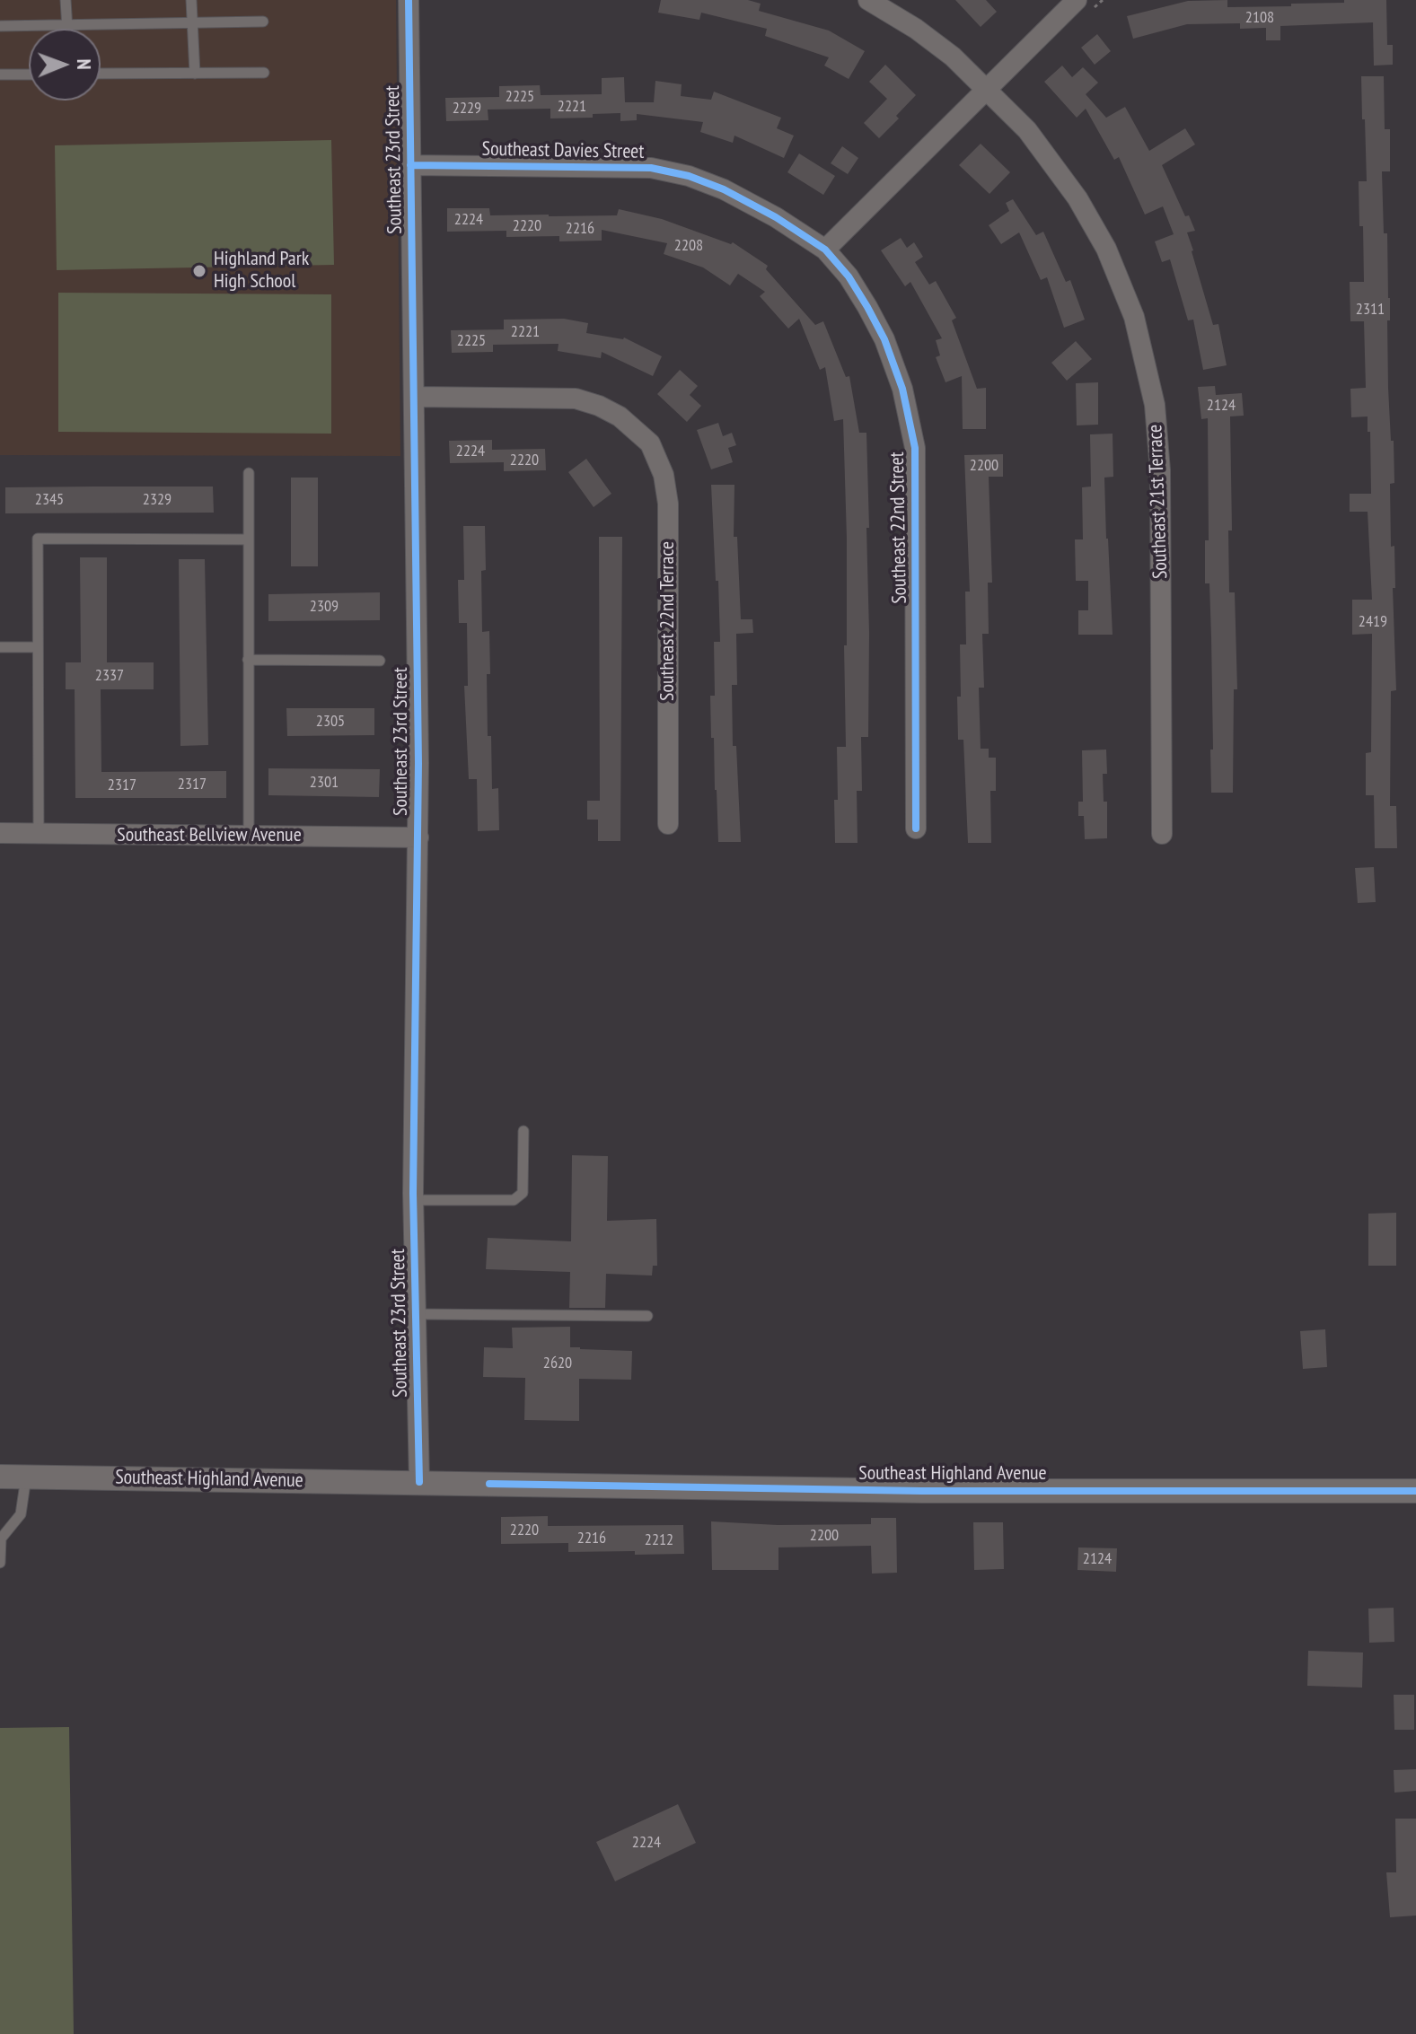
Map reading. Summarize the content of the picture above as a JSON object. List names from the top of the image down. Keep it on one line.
{"streets":{"street":["Southeast Davies Street","Southeast 23rd Street","Southeast 21st Terrace","Southeast 22nd Street","Southeast 22nd Terrace","Southeast Bellview Avenue","Southeast Highland Avenue"]},"crossings":[["Southeast Davies Street","Southeast 23rd Street"],["Southeast Davies Street","Southeast 22nd Street"],["Southeast 23rd Street","Southeast 22nd Terrace"],["Southeast 23rd Street","Southeast Bellview Avenue"],["Southeast 23rd Street","Southeast Highland Avenue"]],"places":["Highland Park High School"],"house_numbers":["2108","2225","2221","2229","2224","2220","2216","2208","2311","2221","2225","2124","2224","2220","2200","2345","2329","2309","2419","2337","2305","2301","2317","2317","2620","2220","2200","2216","2212","2124","2224"],"north":"right"}
